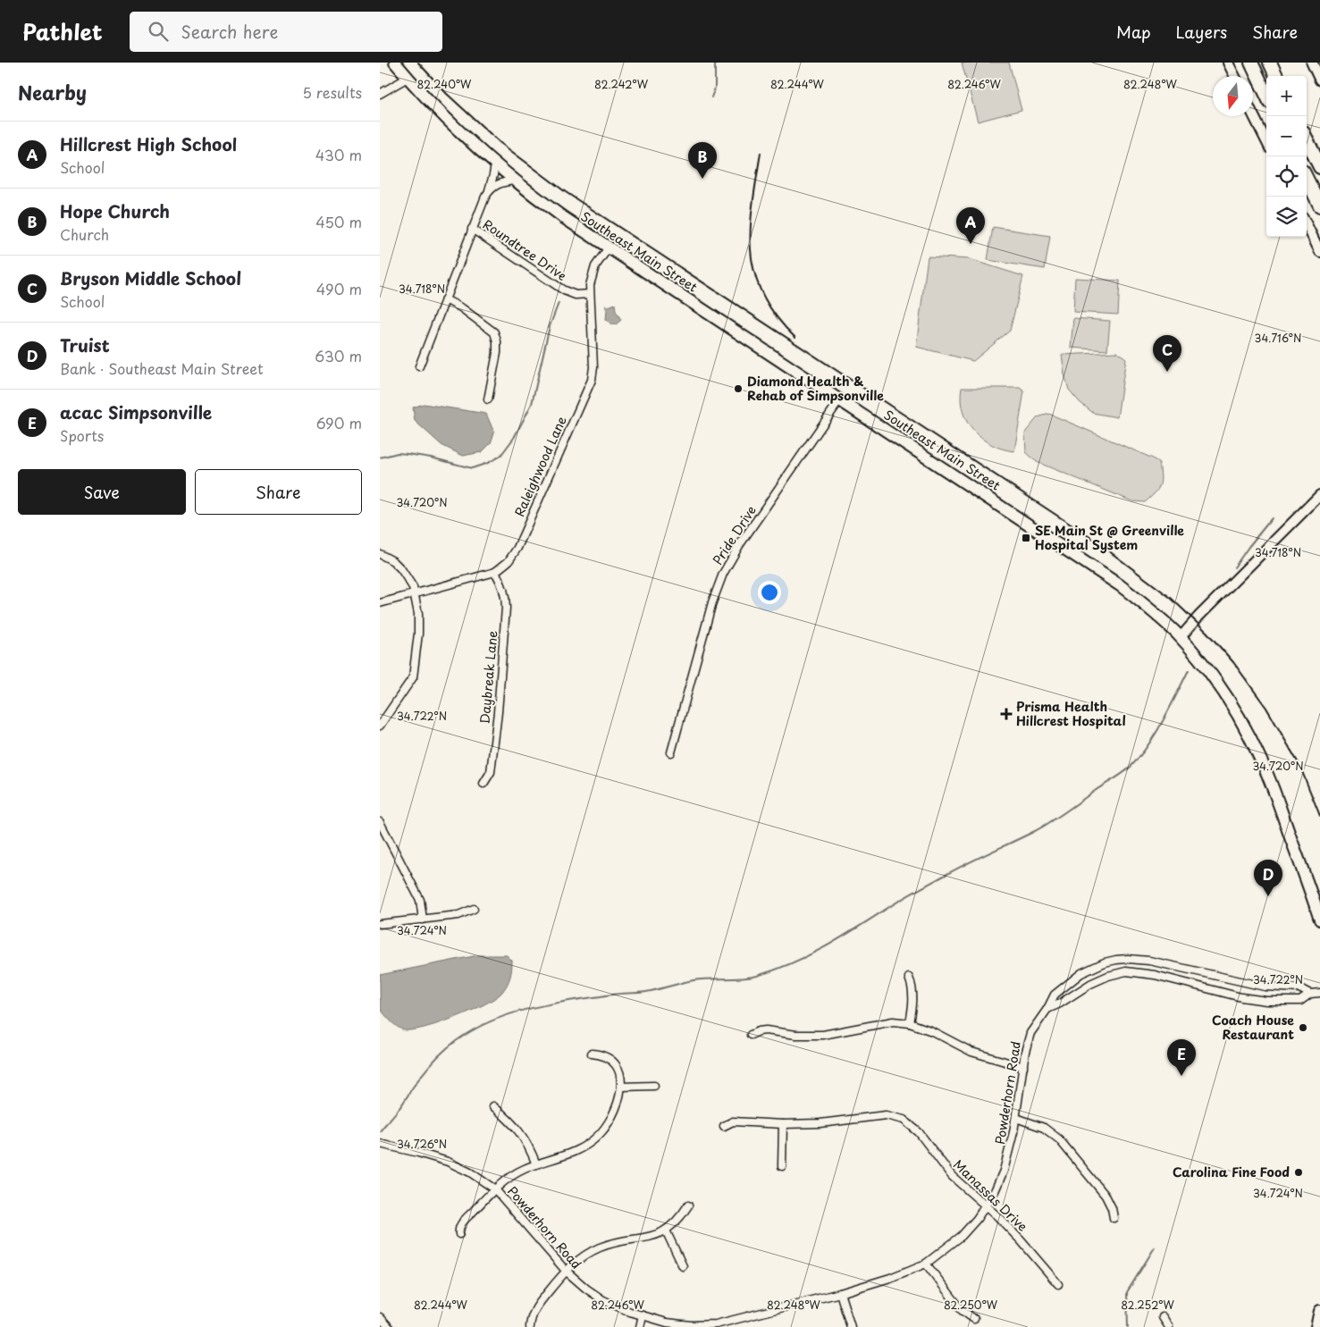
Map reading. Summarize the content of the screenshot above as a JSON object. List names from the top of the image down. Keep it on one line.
{"streets":{"main road":["Southeast Main Street"],"street":["Roundtree Drive","Raleighwood Lane","Pride Drive","Daybreak Lane","Powderhorn Road","Manassas Drive"]},"crossings":[["Roundtree Drive","Raleighwood Lane"],["Southeast Main Street","Raleighwood Lane"],["Southeast Main Street","Pride Drive"],["Raleighwood Lane","Daybreak Lane"],["Powderhorn Road","Manassas Drive"]],"places":{"other":["Diamond Health & Rehab of Simpsonville","Coach House Restaurant","Carolina Fine Food"],"transit":["SE Main St @ Greenville Hospital System"],"health":["Prisma Health Hillcrest Hospital"]},"north":"bottom","page":{"header":"Pathlet","search":"Search here","nav":["Map","Layers","Share"],"heading":["Nearby","5 results"],"map_buttons":["+","−"],"list":[{"mark":"A","name":"Hillcrest High School","note":"School","value":"430 m"},{"mark":"B","name":"Hope Church","note":"Church","value":"450 m"},{"mark":"C","name":"Bryson Middle School","note":"School","value":"490 m"},{"mark":"D","name":"Truist","note":"Bank · Southeast Main Street","value":"630 m"},{"mark":"E","name":"acac Simpsonville","note":"Sports","value":"690 m"}],"pins":["B","A","C","D","E"],"buttons":["Save","Share"]},"coordinates":["82.240°W","82.242°W","82.244°W","82.246°W","82.248°W","34.718°N","34.716°N","34.720°N","34.722°N","34.724°N","34.726°N","82.250°W","82.252°W"]}
